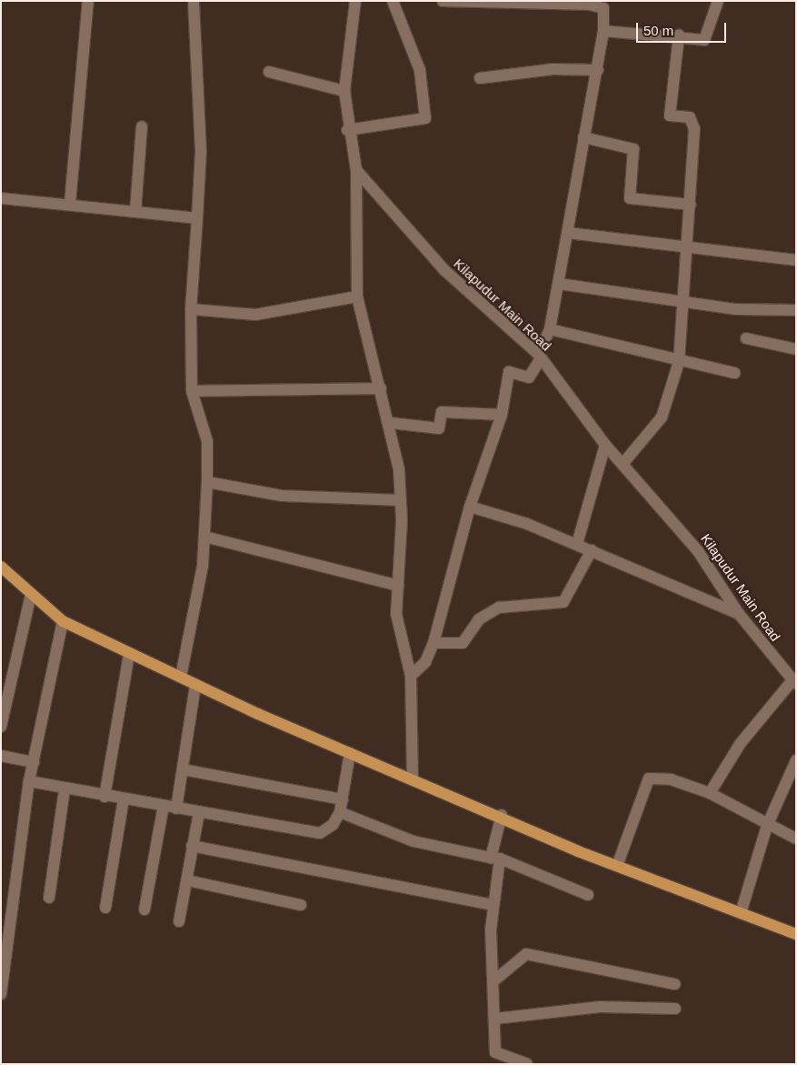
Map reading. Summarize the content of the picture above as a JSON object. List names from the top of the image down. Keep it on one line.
{"streets":{"street":["Kilapudur Main Road"]},"scale_bar":"50 m"}
